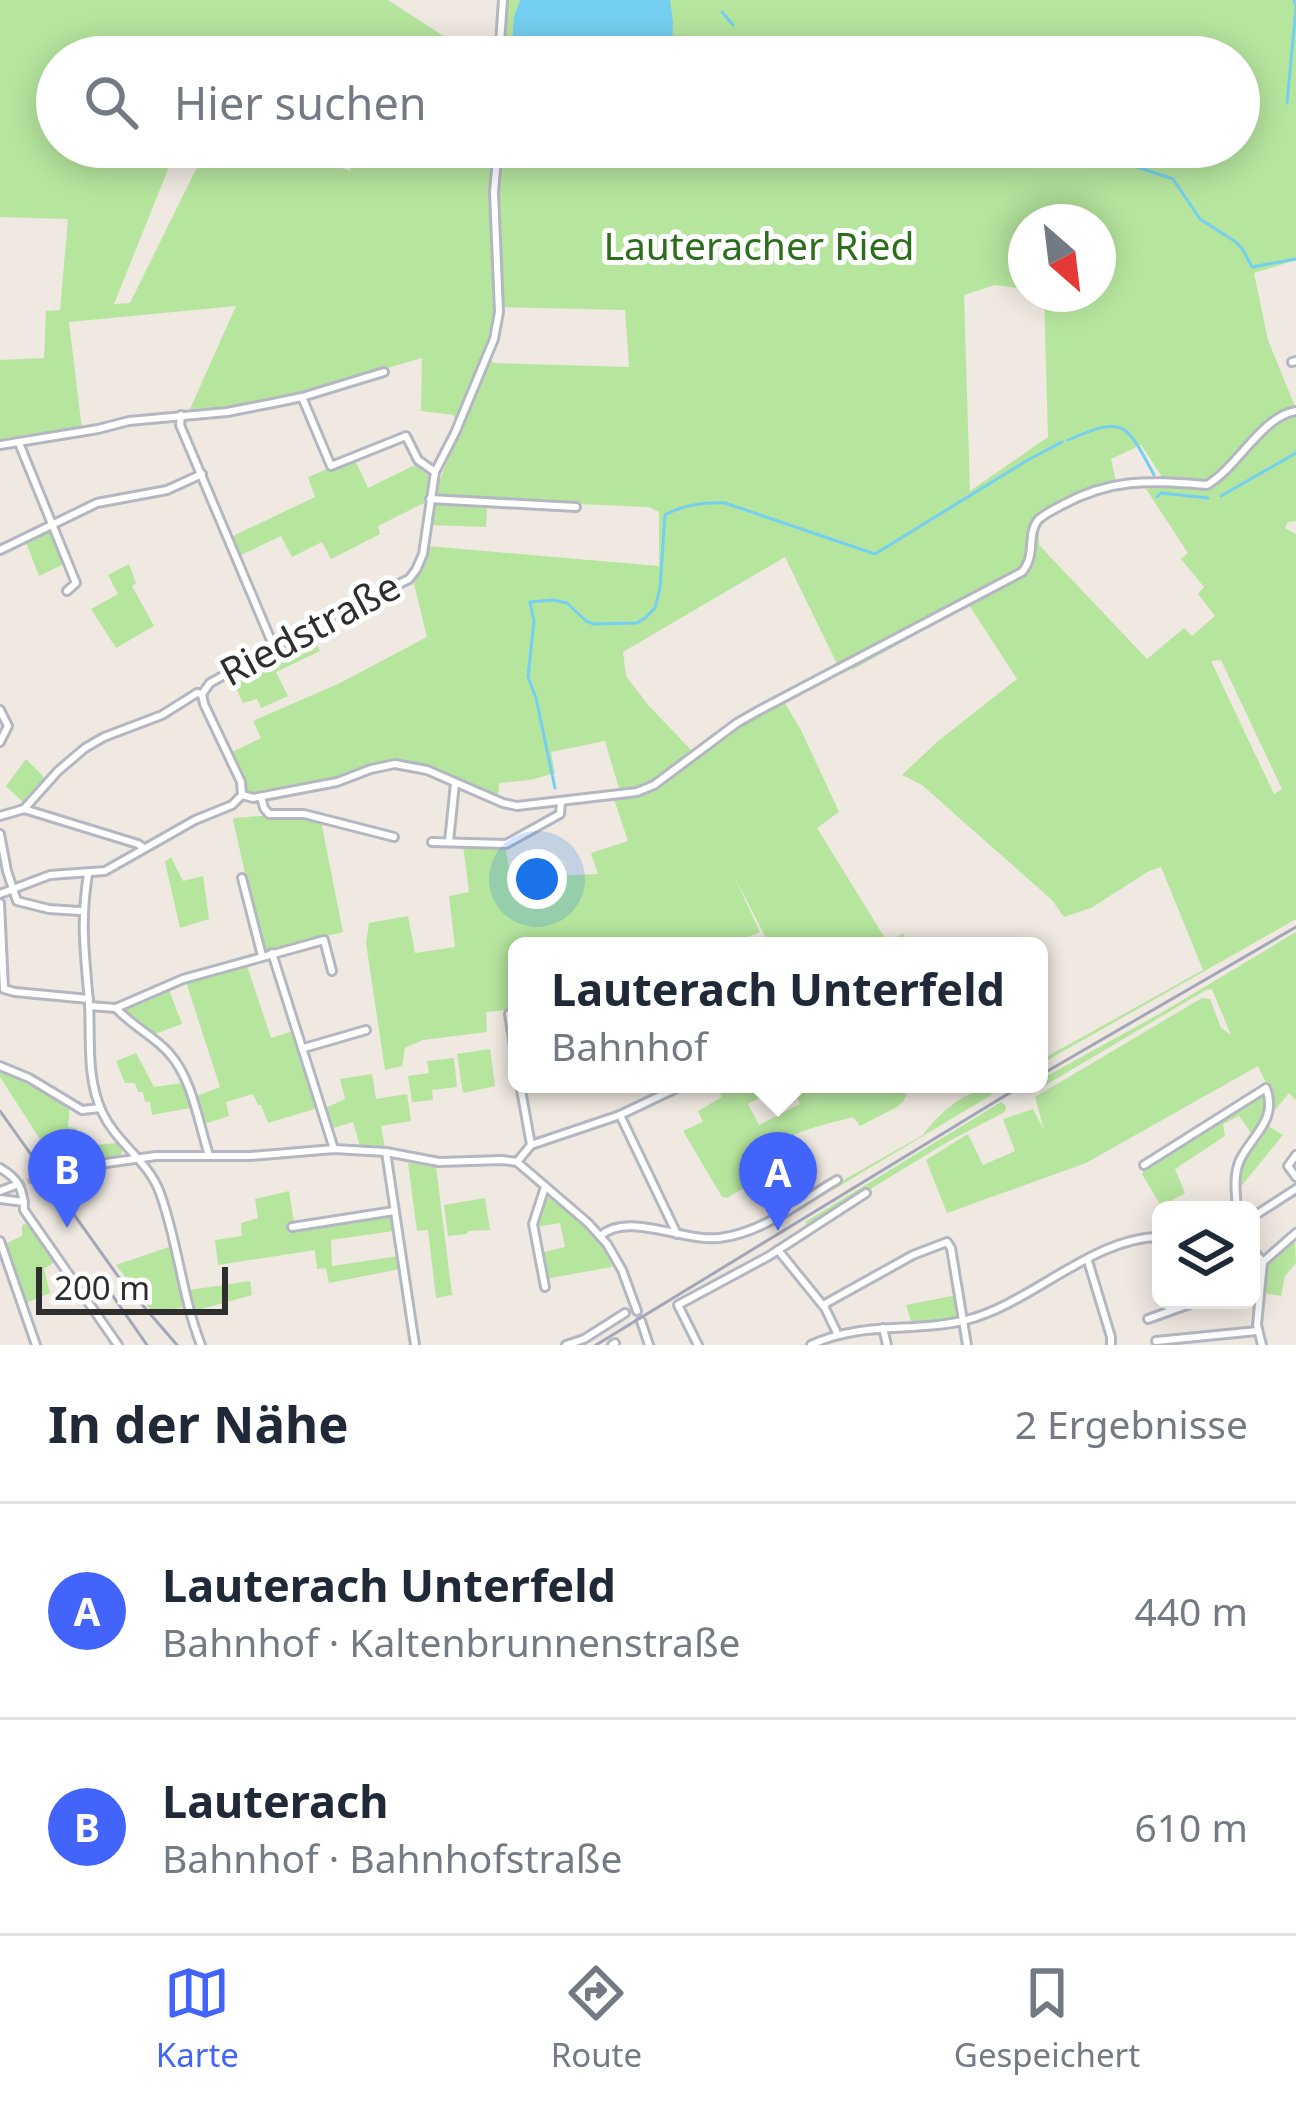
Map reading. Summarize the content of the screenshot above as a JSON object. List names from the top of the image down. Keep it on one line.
{"streets":{"street":["Riedstraße"]},"parks":["Lauteracher Ried"],"scale_bar":"200 m","north":"bottom right","page":{"search":"Hier suchen","popup":["Lauterach Unterfeld","Bahnhof"],"pins":["B","A"],"scale":"200 m","heading":["In der Nähe","2 Ergebnisse"],"list":[{"mark":"A","name":"Lauterach Unterfeld","note":"Bahnhof · Kaltenbrunnenstraße","value":"440 m"},{"mark":"B","name":"Lauterach","note":"Bahnhof · Bahnhofstraße","value":"610 m"}],"nav":["Karte","Route","Gespeichert"]}}
